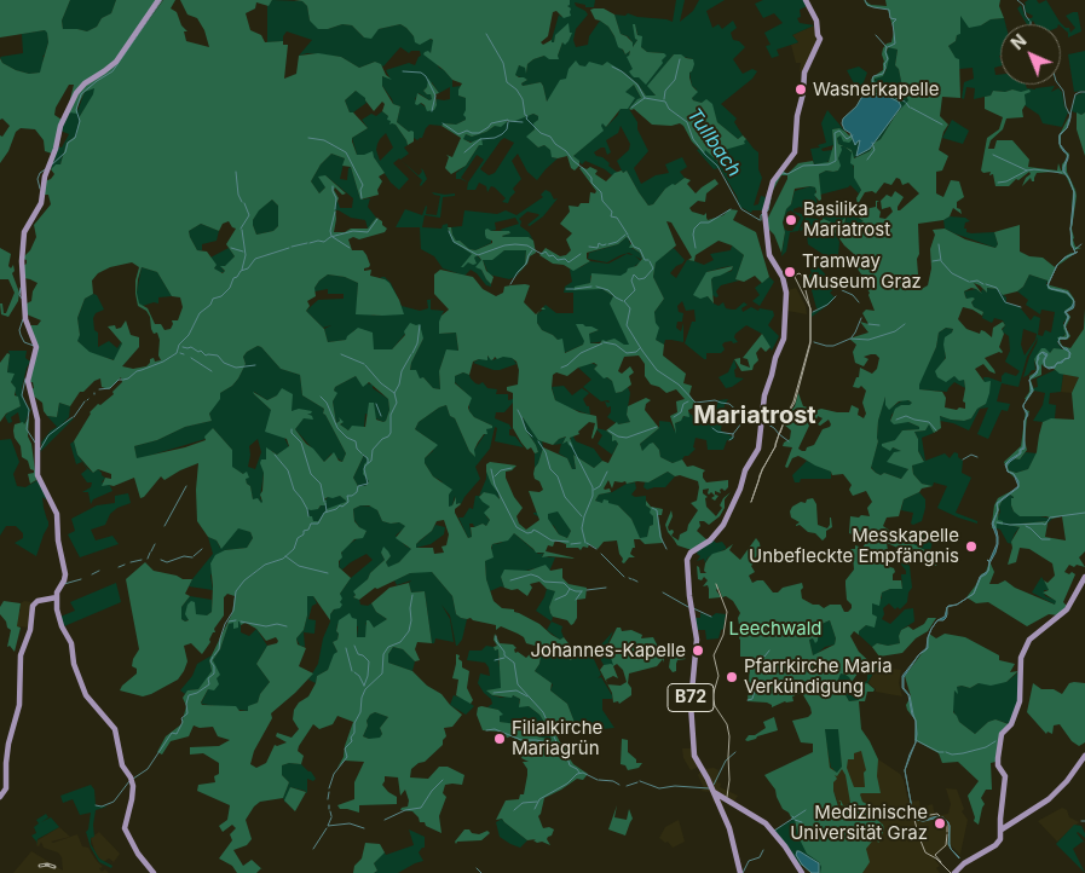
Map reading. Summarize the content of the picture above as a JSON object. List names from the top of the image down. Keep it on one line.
{"streets":{"main road":["B72"]},"districts":["Mariatrost"],"water":["Tullbach"],"parks":["Leechwald"],"places":["Wasnerkapelle","Basilika Mariatrost","Tramway Museum Graz","Messkapelle Unbefleckte Empfängnis","Johannes-Kapelle","Pfarrkirche Maria Verkündigung","Filialkirche Mariagrün","Medizinische Universität Graz"],"north":"top left"}
